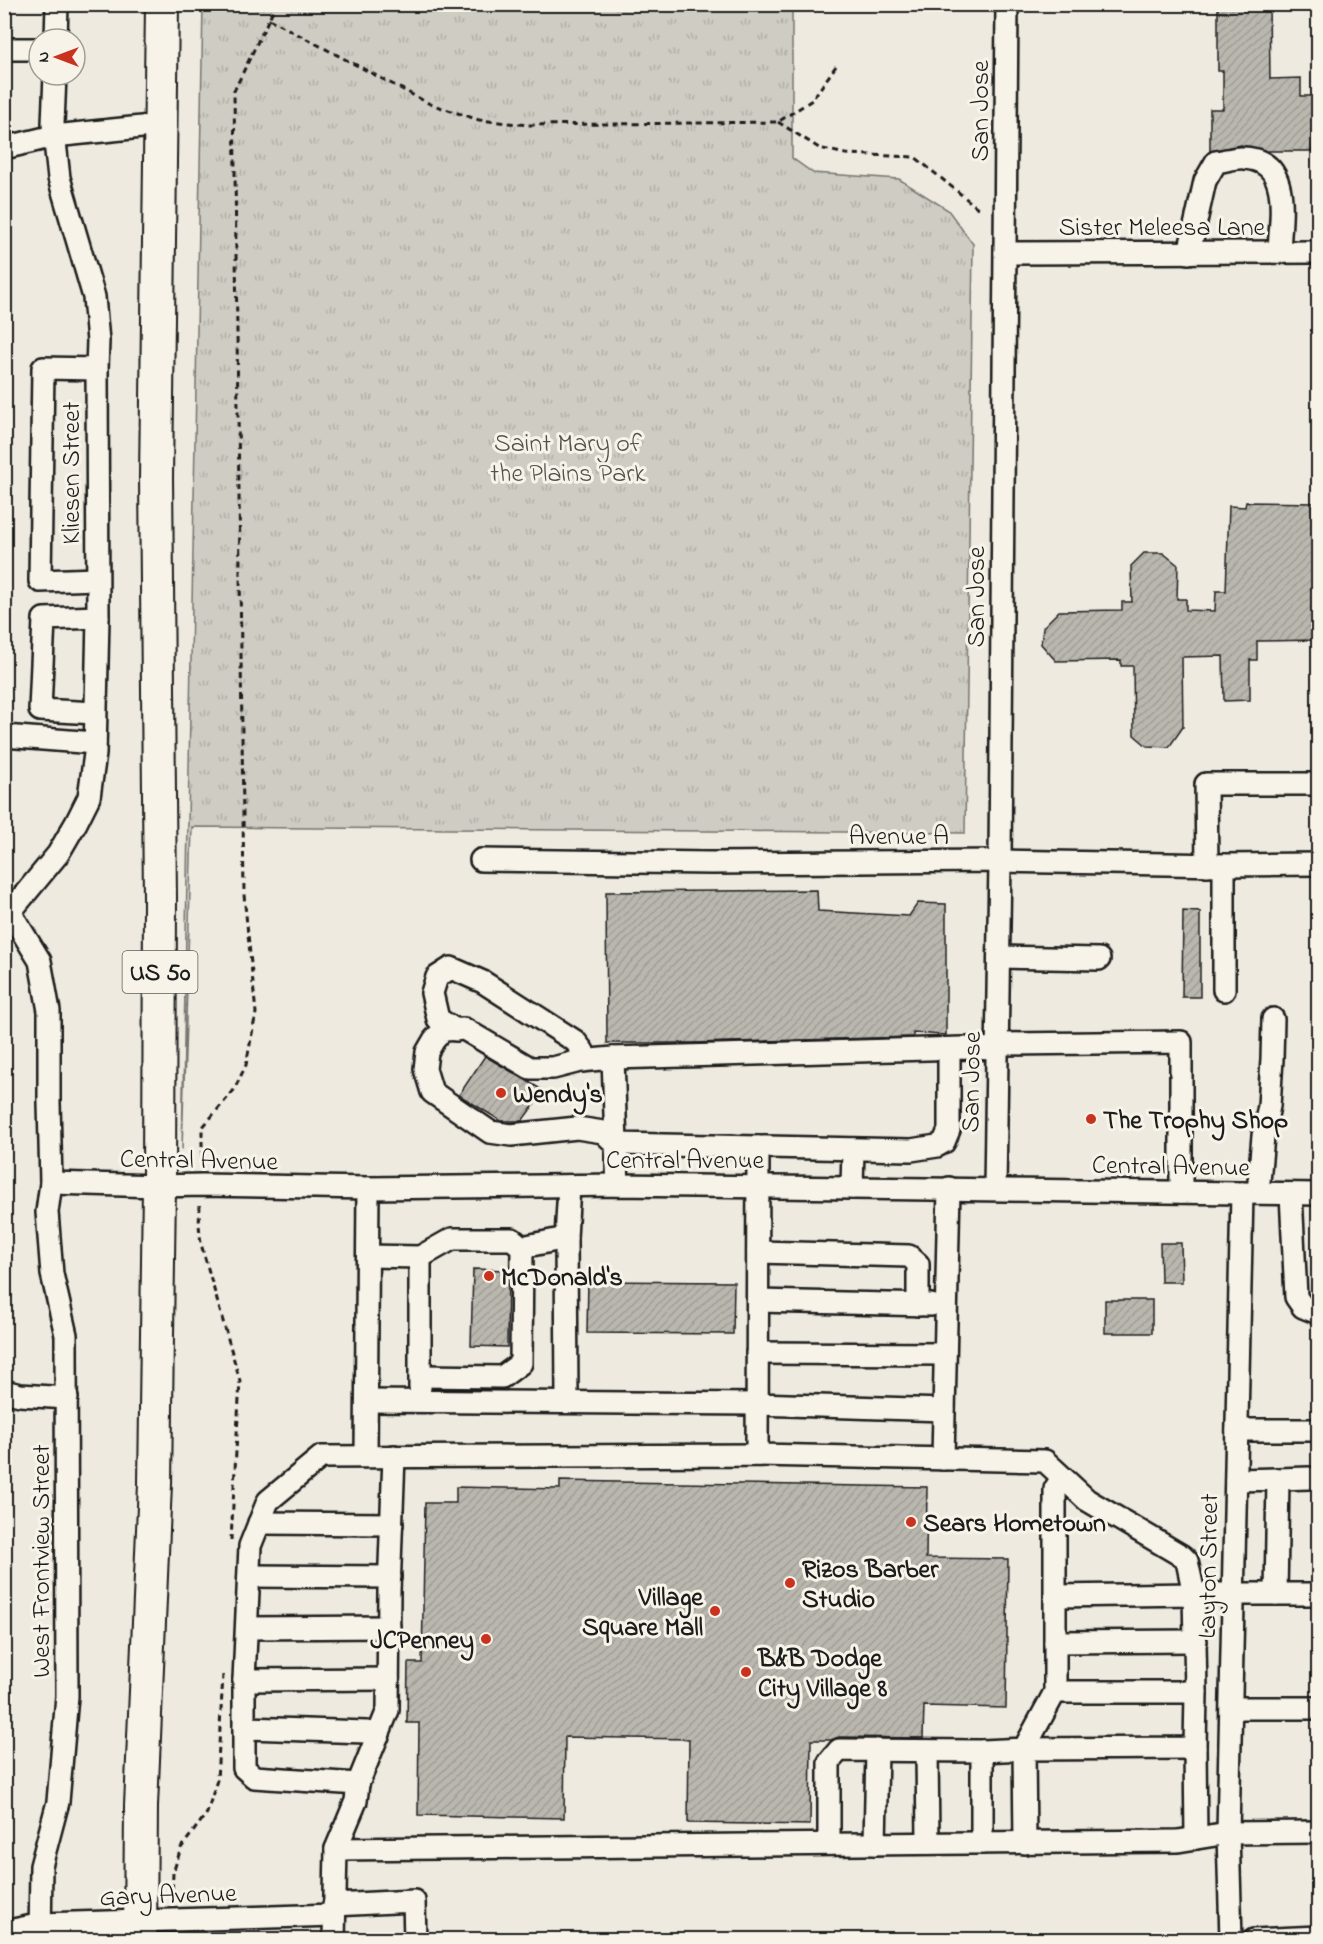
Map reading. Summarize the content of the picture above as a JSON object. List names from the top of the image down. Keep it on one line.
{"streets":{"highway":["US 50"],"street":["San Jose","Sister Meleesa Lane","Kliesen Street","Avenue A","Central Avenue","West Frontview Street","Layton Street","Gary Avenue"]},"crossings":[["San Jose","Sister Meleesa Lane"],["San Jose","Avenue A"],["San Jose","Central Avenue"],["Kliesen Street","West Frontview Street"],["US 50","Central Avenue"],["US 50","Gary Avenue"],["Central Avenue","West Frontview Street"],["Central Avenue","Layton Street"],["West Frontview Street","Gary Avenue"]],"parks":["Saint Mary of the Plains Park"],"places":["Wendy's","The Trophy Shop","McDonald's","Sears Hometown","Rizos Barber Studio","Village Square Mall","JCPenney","B&B Dodge City Village 8"],"north":"left"}
